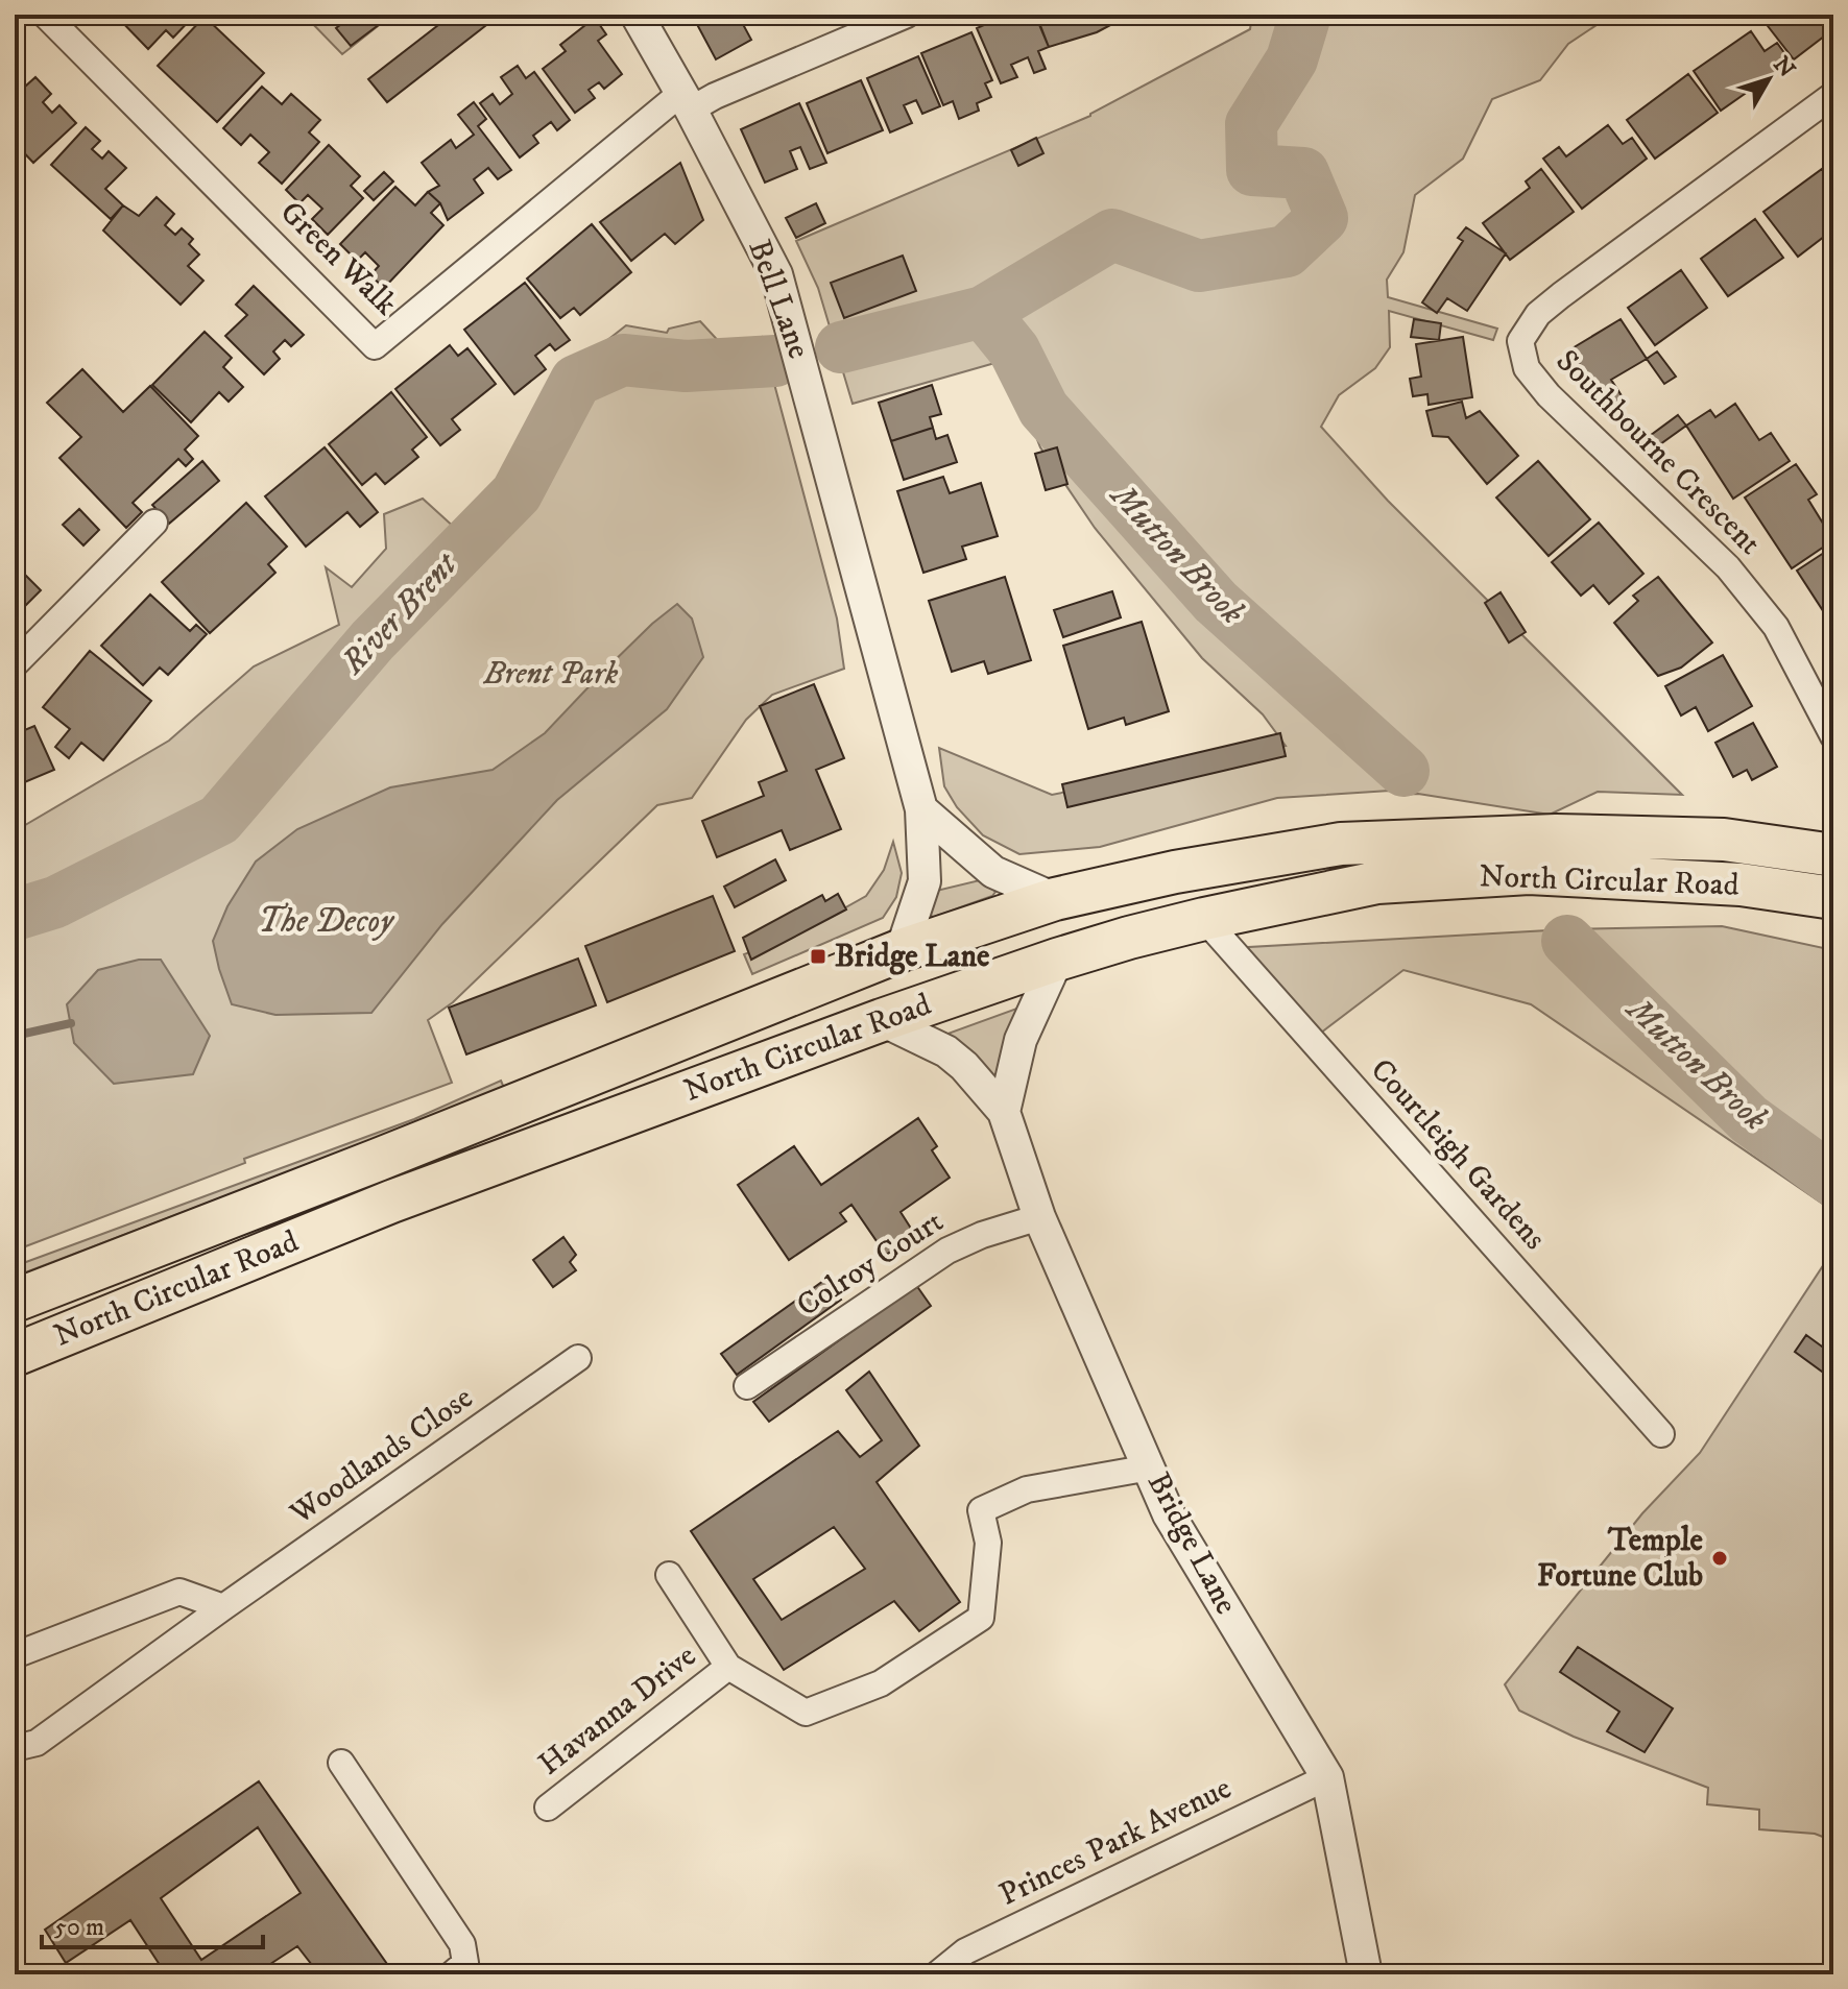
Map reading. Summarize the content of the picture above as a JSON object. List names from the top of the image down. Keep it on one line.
{"streets":{"highway":["North Circular Road"],"street":["Green Walk","Bell Lane","Southbourne Crescent","Courtleigh Gardens","Colroy Court","Woodlands Close","Bridge Lane","Havanna Drive","Princes Park Avenue"]},"crossings":[["Green Walk","Bell Lane"],["North Circular Road","Courtleigh Gardens"],["North Circular Road","Bridge Lane"],["Colroy Court","Bridge Lane"],["Bridge Lane","Havanna Drive"],["Bridge Lane","Princes Park Avenue"]],"water":["Mutton Brook","River Brent","The Decoy"],"parks":["Brent Park"],"places":{"transit":["Bridge Lane"],"other":["Temple Fortune Club"]},"scale_bar":"50 m","north":"top right"}
